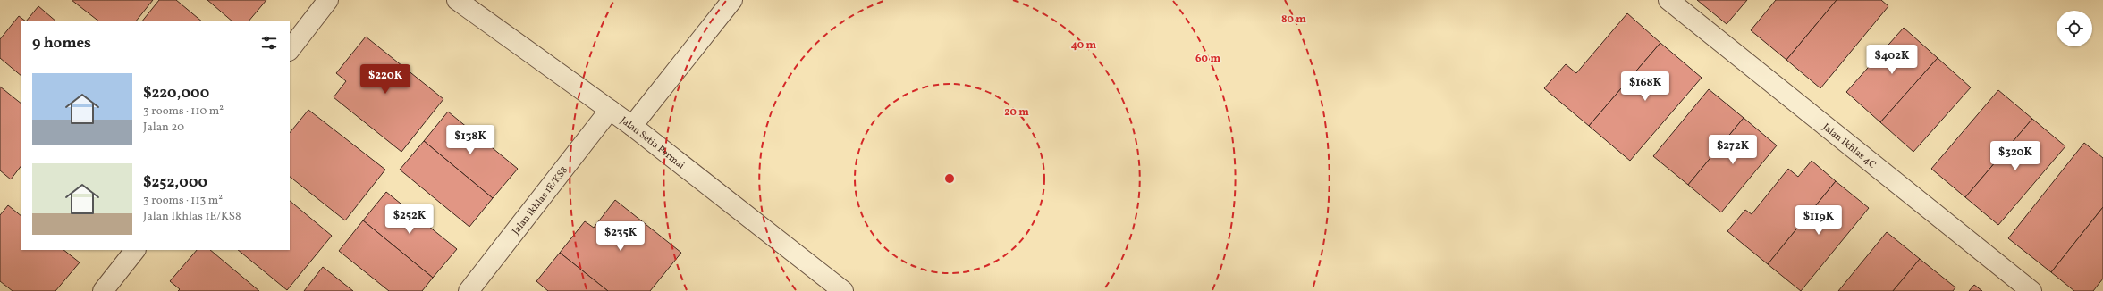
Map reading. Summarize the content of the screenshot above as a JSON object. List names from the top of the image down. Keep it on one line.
{"streets":{"street":["Jalan Setia Permai","Jalan Ikhlas 4C","Jalan Ikhlas 1E/KS8"]},"crossings":[["Jalan Setia Permai","Jalan Ikhlas 1E/KS8"]],"page":{"heading":"9 homes","price":["$402K","$220K","$168K","$138K","$272K","$320K","$252K","$119K","$235K"],"list":[{"name":"$220,000","note":"3 rooms · 110 m² · Jalan 20"},{"name":"$252,000","note":"3 rooms · 113 m² · Jalan Ikhlas 1E/KS8"}]},"rings":["80 m","40 m","60 m","20 m"]}
